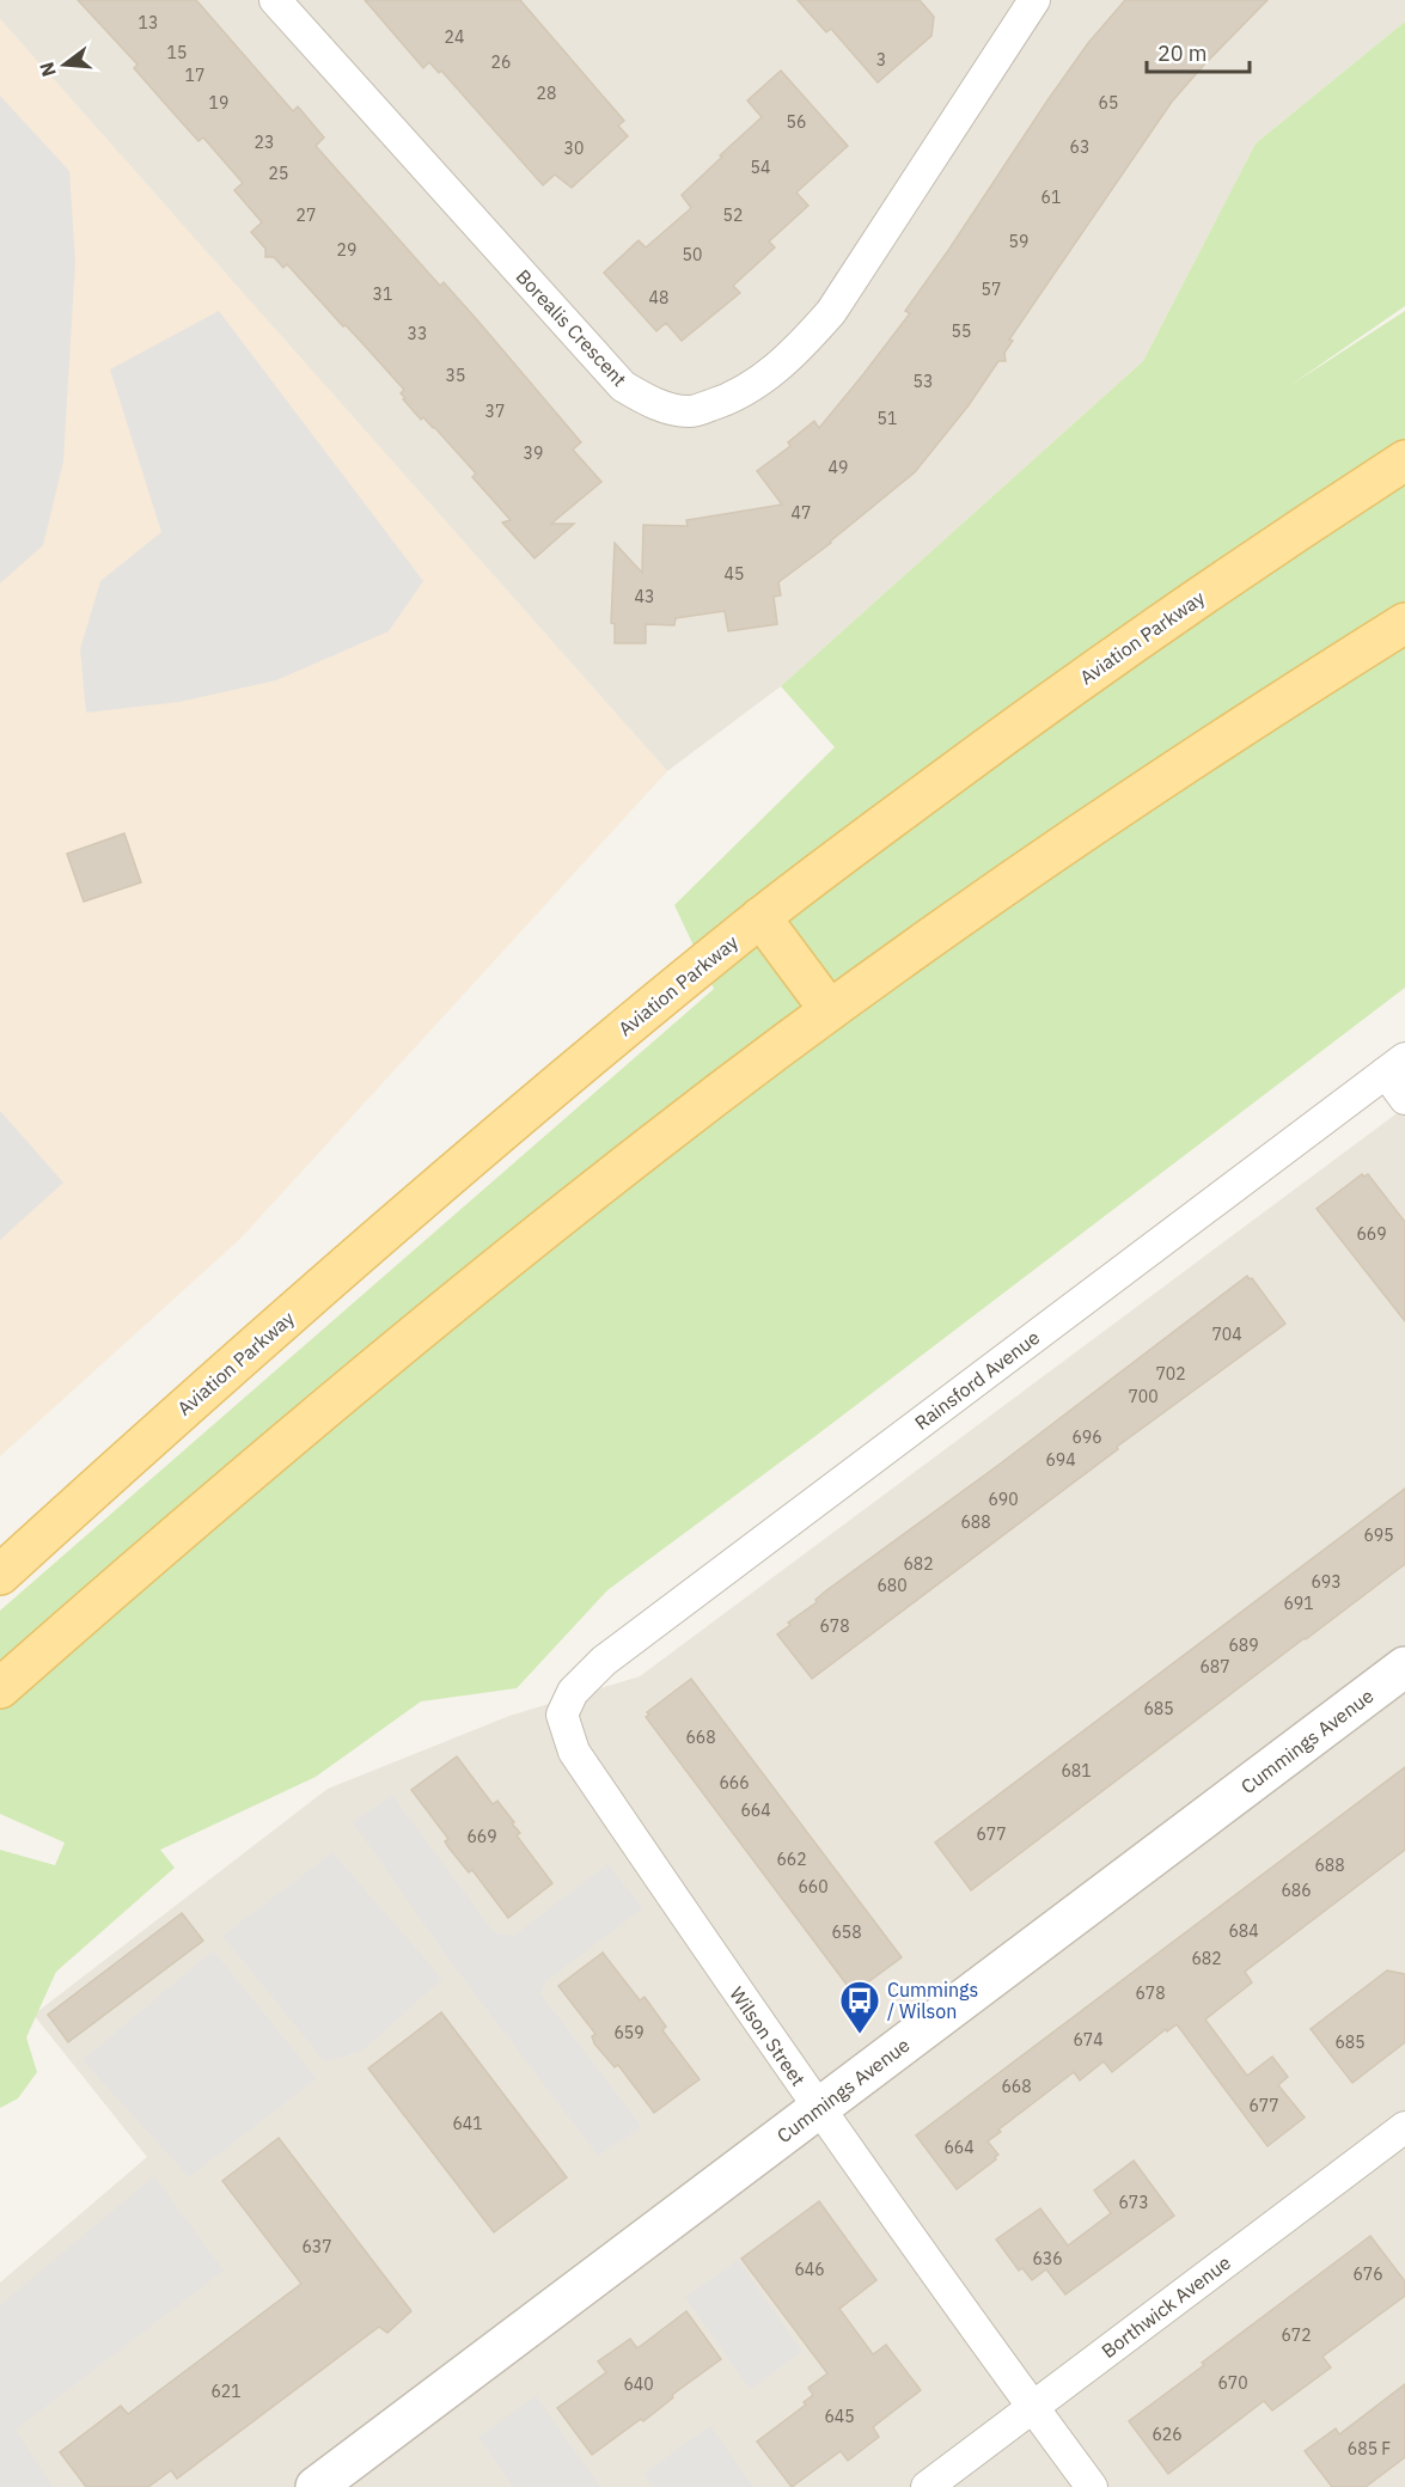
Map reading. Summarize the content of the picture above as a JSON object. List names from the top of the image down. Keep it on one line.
{"streets":{"main road":["Aviation Parkway"],"street":["Borealis Crescent","Rainsford Avenue","Cummings Avenue","Wilson Street","Borthwick Avenue"]},"crossings":[["Rainsford Avenue","Wilson Street"],["Cummings Avenue","Wilson Street"],["Wilson Street","Borthwick Avenue"]],"places":{"bus stop":["Cummings / Wilson"]},"house_numbers":["13","24","15","3","26","17","28","19","65","56","23","63","30","54","25","61","27","52","59","29","50","57","31","48","55","33","35","53","37","51","39","49","47","45","43","669","704","702","700","696","694","690","688","695","682","693","680","691","678","689","687","685","668","681","666","664","677","669","662","688","660","686","684","658","682","678","659","674","685","668","677","641","664","673","637","636","646","676","672","670","640","621","645","626","685 F"],"scale_bar":"20 m","north":"left"}
